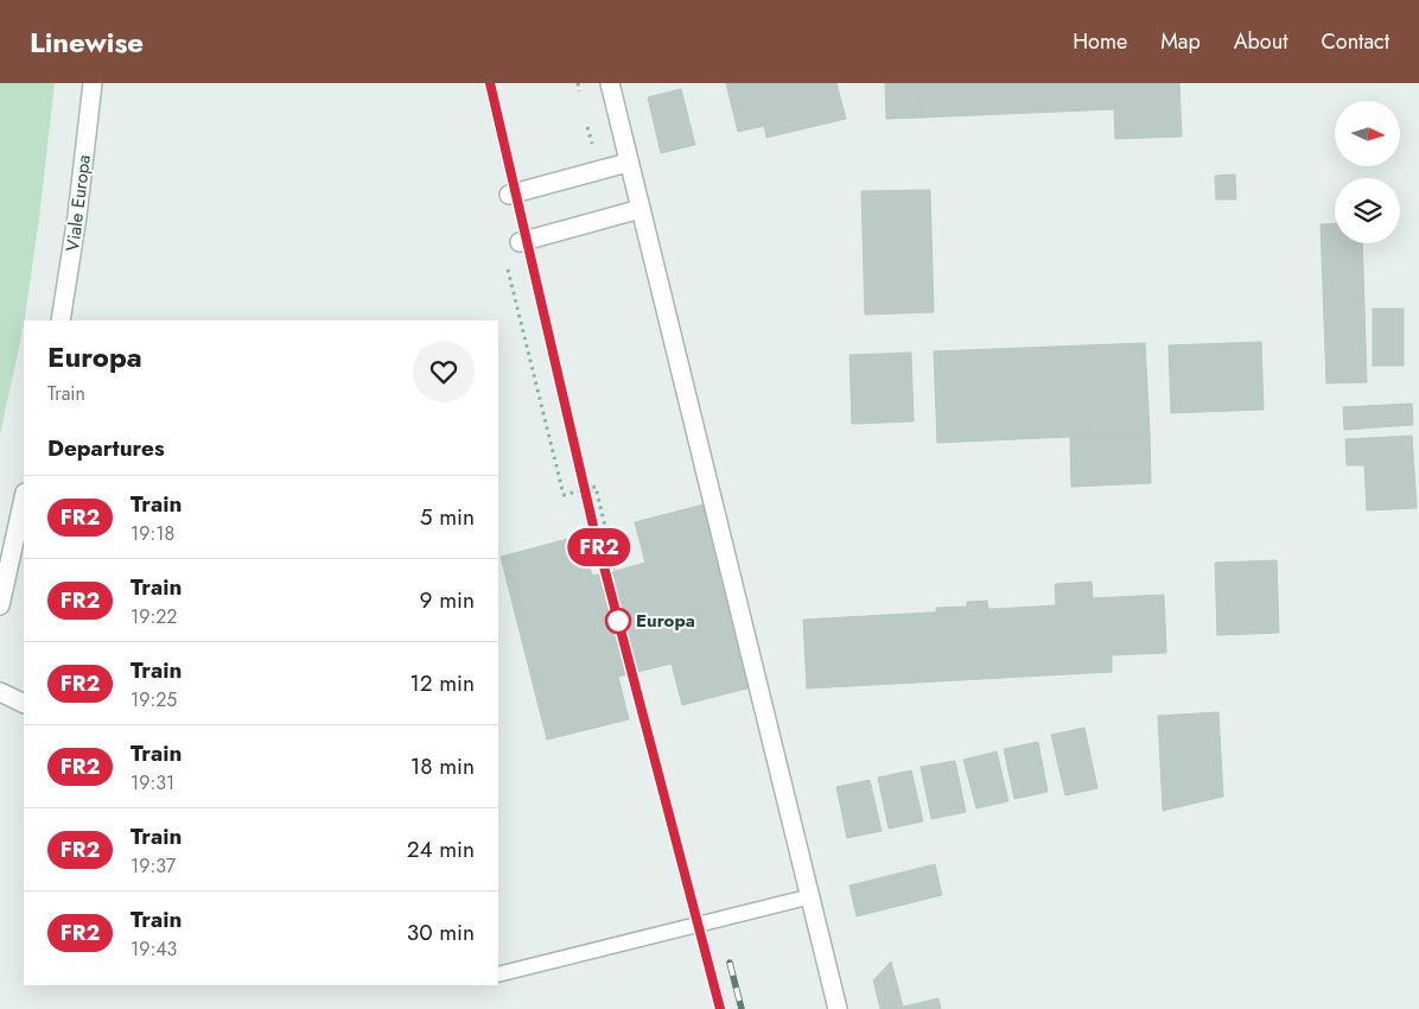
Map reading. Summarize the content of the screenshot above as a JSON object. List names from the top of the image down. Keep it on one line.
{"streets":{"street":["Viale Europa"]},"places":["Europa"],"north":"right","page":{"header":"Linewise","nav":["Home","Map","About","Contact"],"on_map":"FR2","heading":[["Europa","Train"],"Departures"],"list":[{"mark":"FR2","name":"Train","note":"19:18","value":"5 min"},{"mark":"FR2","name":"Train","note":"19:22","value":"9 min"},{"mark":"FR2","name":"Train","note":"19:25","value":"12 min"},{"mark":"FR2","name":"Train","note":"19:31","value":"18 min"},{"mark":"FR2","name":"Train","note":"19:37","value":"24 min"},{"mark":"FR2","name":"Train","note":"19:43","value":"30 min"}]}}
